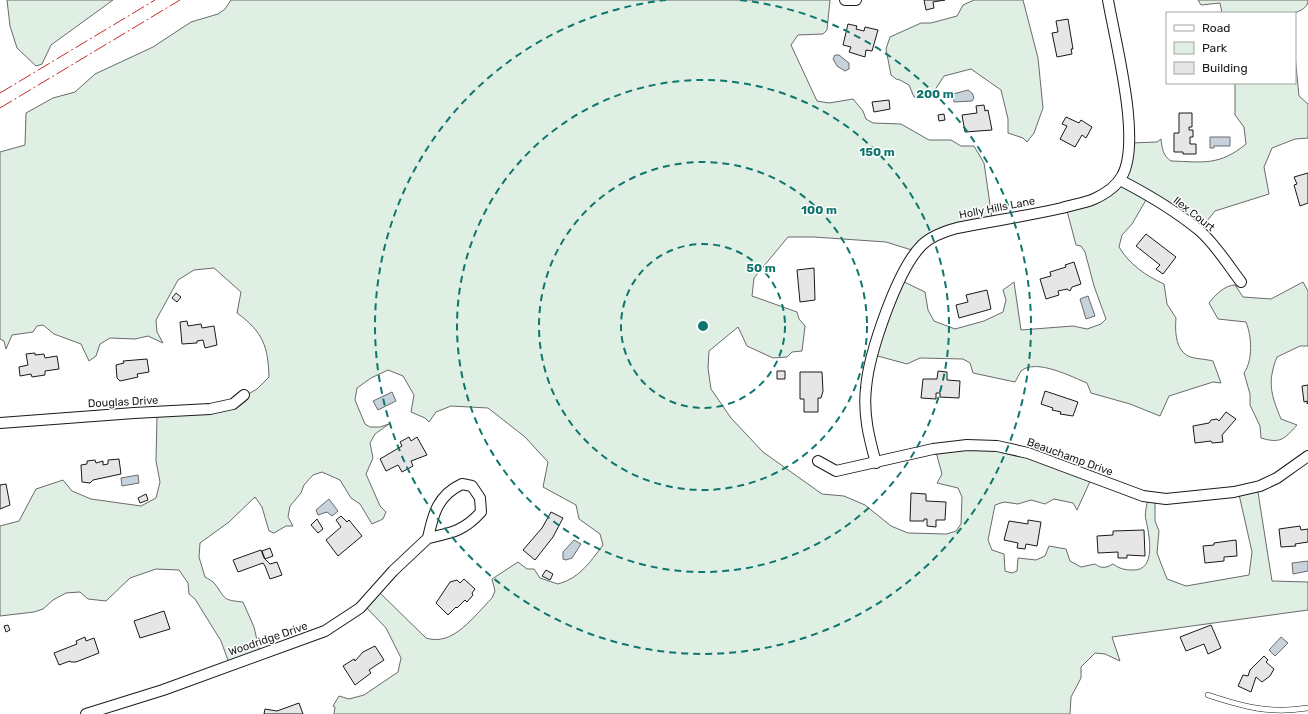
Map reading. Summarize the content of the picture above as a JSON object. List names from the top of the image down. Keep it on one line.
{"streets":{"street":["Holly Hills Lane","Ilex Court","Douglas Drive","Beauchamp Drive","Woodridge Drive"]},"crossings":[["Holly Hills Lane","Ilex Court"],["Holly Hills Lane","Beauchamp Drive"]],"legend":["Road","Park","Building"],"rings":["200 m","150 m","100 m","50 m"]}
